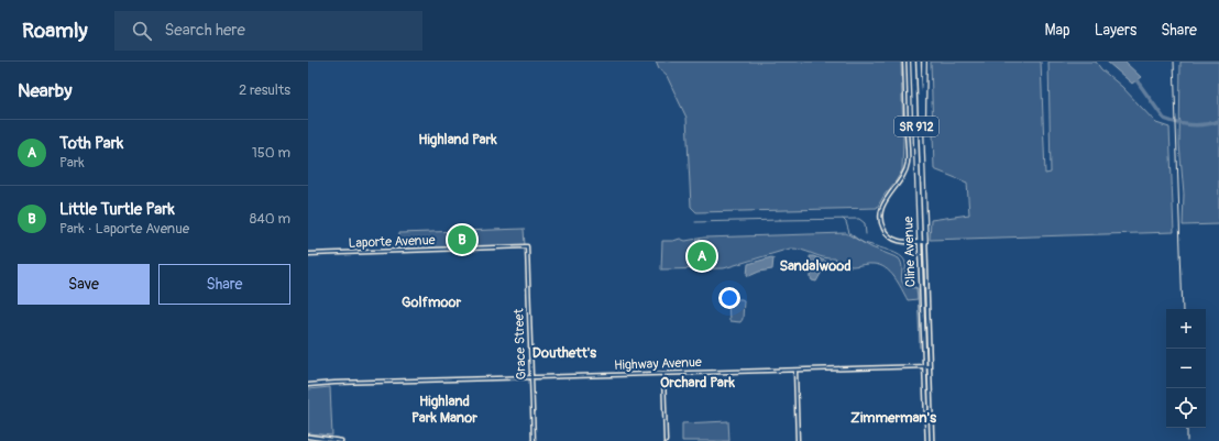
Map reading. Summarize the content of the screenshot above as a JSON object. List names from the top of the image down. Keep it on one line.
{"streets":{"highway":["SR 912","Cline Avenue"],"street":["Laporte Avenue","Grace Street","Highway Avenue"]},"crossings":[["Laporte Avenue","Grace Street"],["Cline Avenue","Highway Avenue"],["Grace Street","Highway Avenue"]],"districts":["Highland Park","Sandalwood","Golfmoor","Douthett's","Orchard Park","Highland Park Manor","Zimmerman's"],"page":{"header":"Roamly","search":"Search here","nav":["Map","Layers","Share"],"heading":["Nearby","2 results"],"list":[{"mark":"A","name":"Toth Park","note":"Park","value":"150 m"},{"mark":"B","name":"Little Turtle Park","note":"Park · Laporte Avenue","value":"840 m"}],"pins":["B","A"],"buttons":["Save","Share"],"map_buttons":["+","−"]}}
